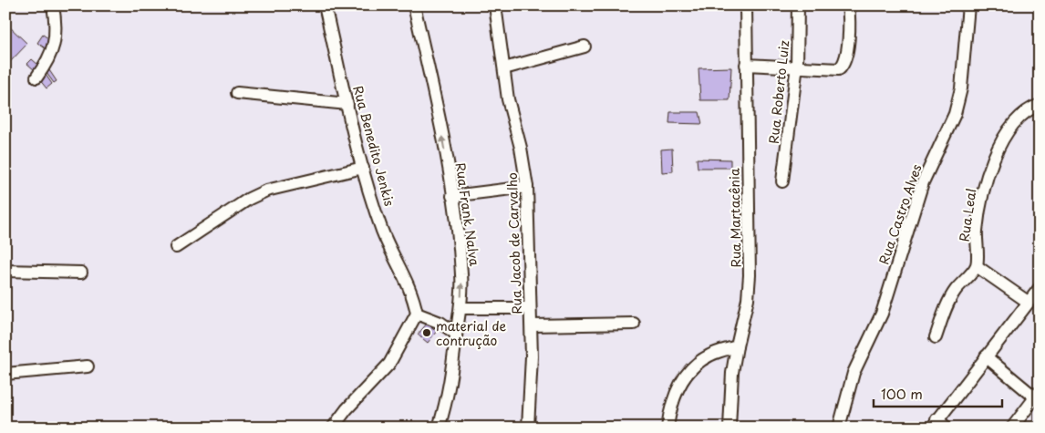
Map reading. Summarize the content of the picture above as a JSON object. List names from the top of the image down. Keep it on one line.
{"streets":{"street":["Rua Roberto Luiz","Rua Benedito Jenkis","Rua Frank Nalva","Rua Castro Alves","Rua Leal","Rua Martacênia","Rua Jacob de Carvalho"]},"one_way":["Rua Frank Nalva"],"places":["material de contrução"],"scale_bar":"100 m"}
